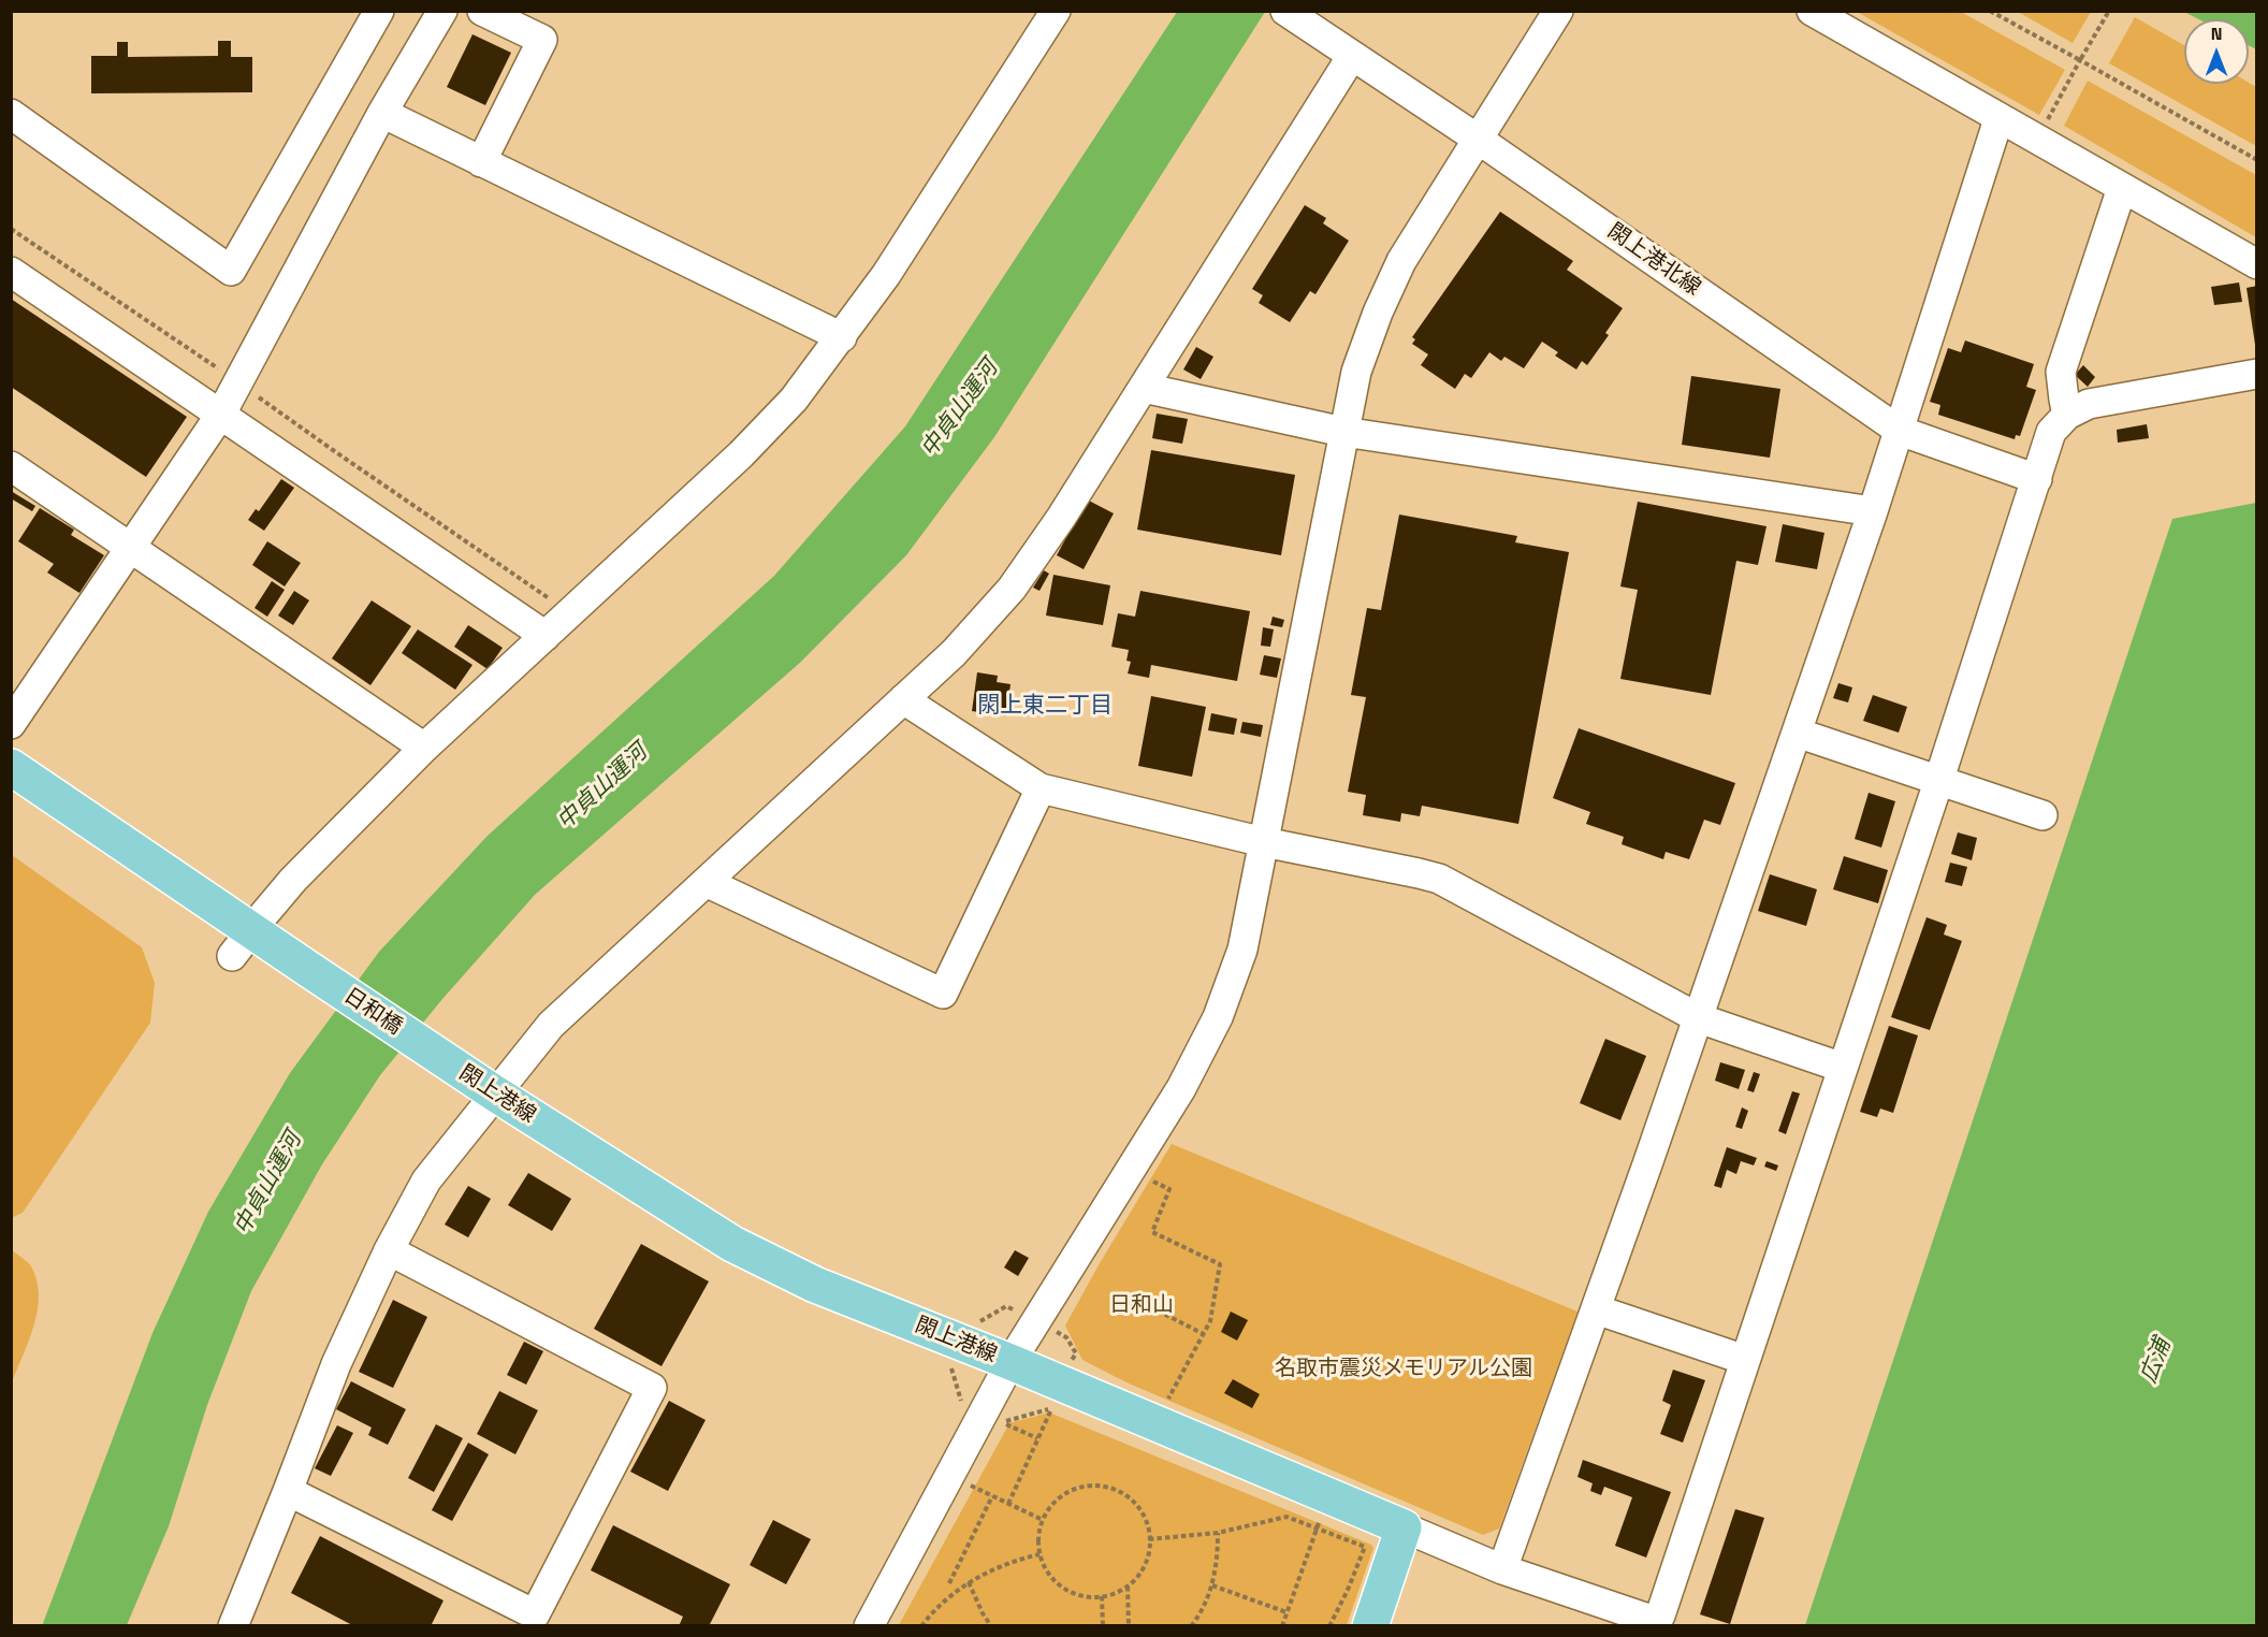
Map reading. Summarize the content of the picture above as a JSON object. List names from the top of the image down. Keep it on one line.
{"streets":{"main road":["日和橋","閖上港線"],"street":["閖上港北線"]},"crossings":[["日和橋","閖上港線"]],"districts":["閖上東二丁目"],"water":["中貞山運河","広浦"],"parks":["日和山","名取市震災メモリアル公園"],"north":"top"}
